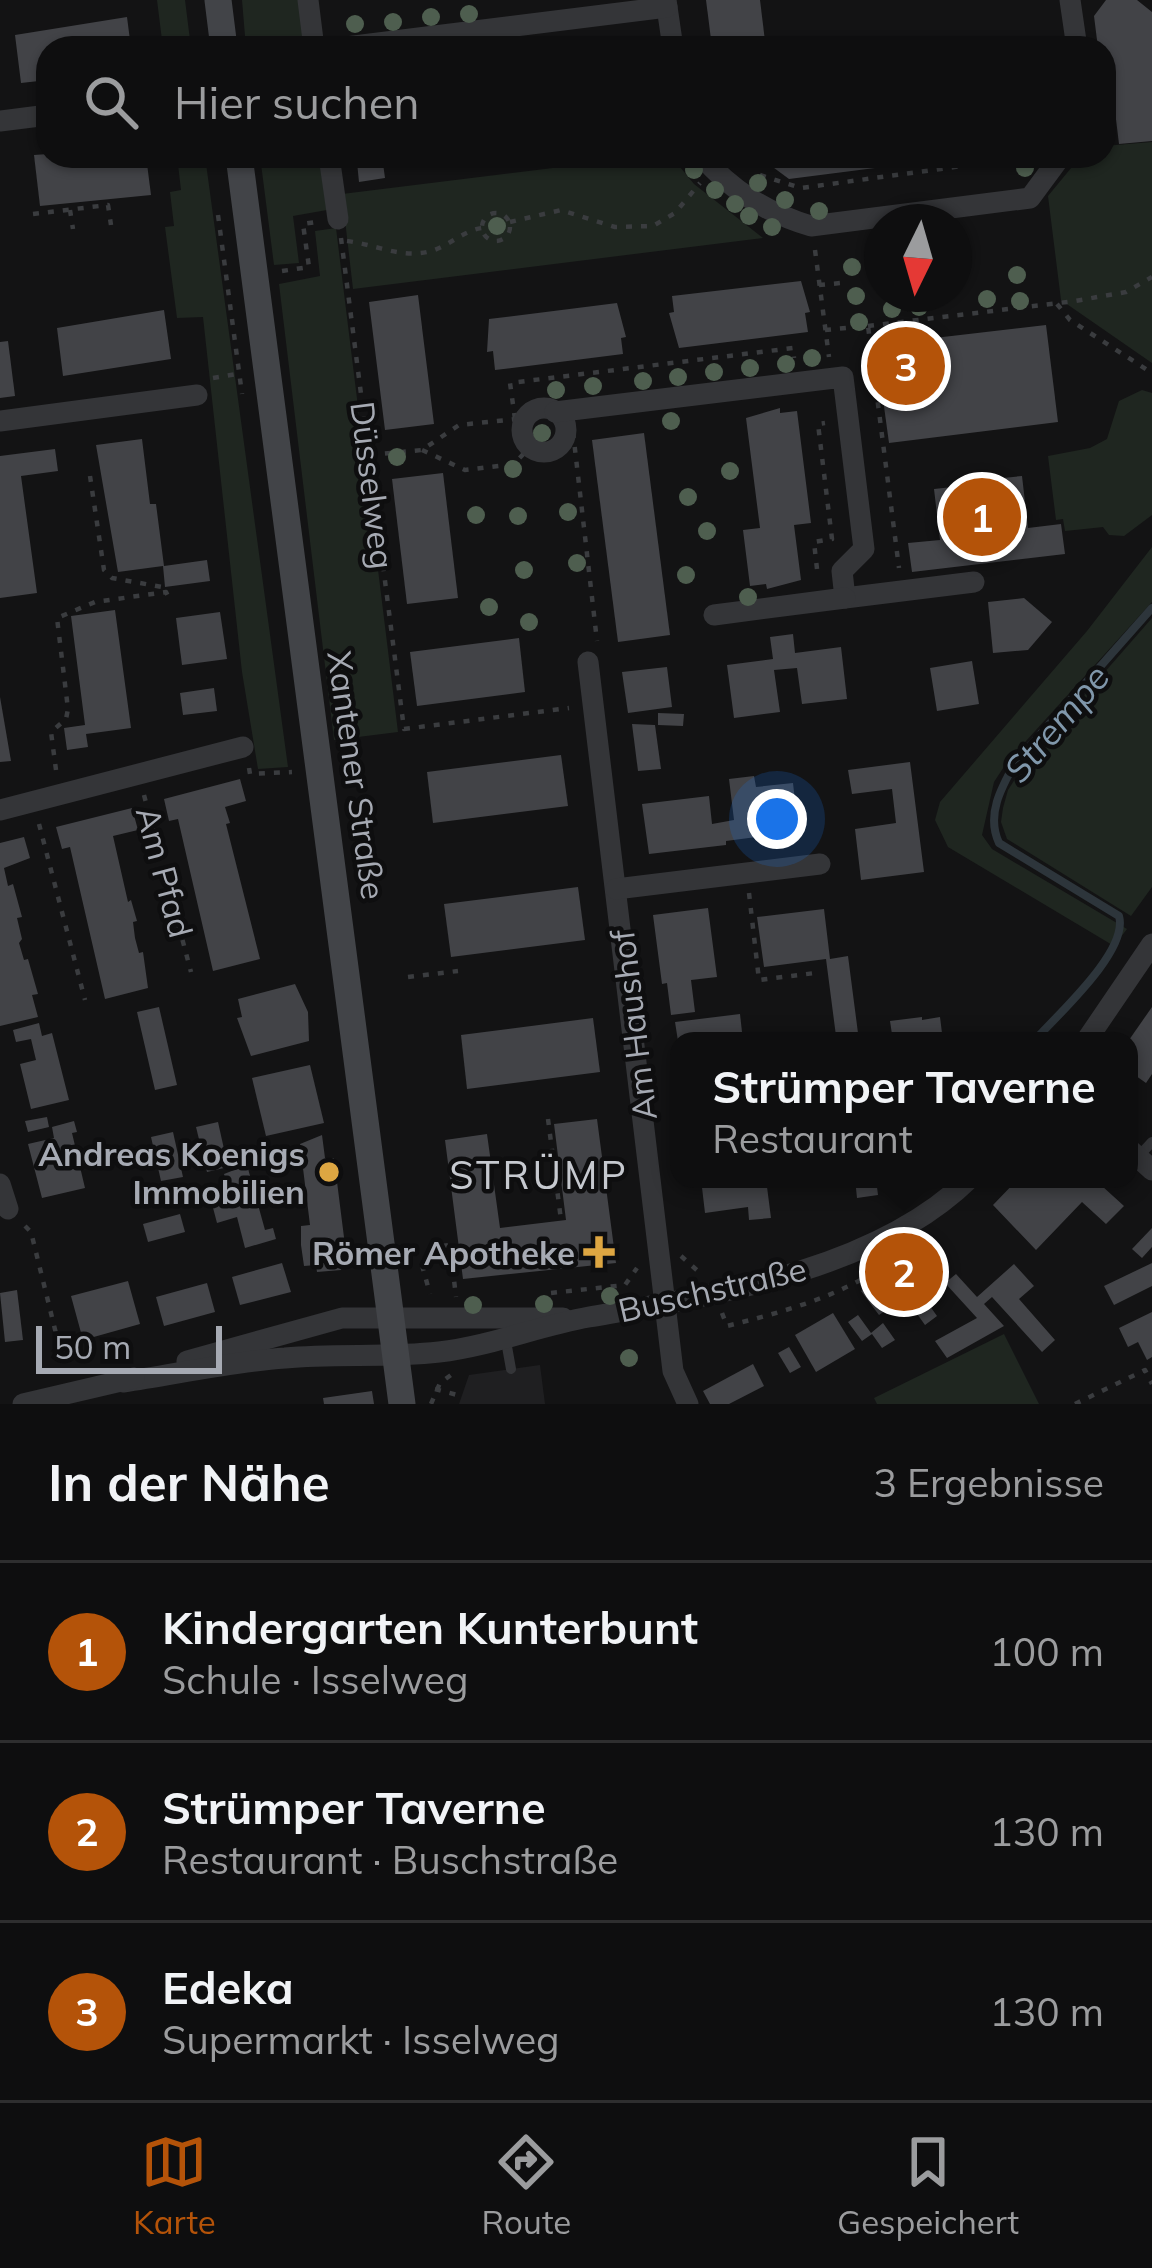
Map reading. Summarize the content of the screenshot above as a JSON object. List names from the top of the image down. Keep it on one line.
{"streets":{"main road":["Xantener Straße"],"street":["Am Pfad","Am Haushof","Buschstraße"],"path":["Düsselweg"]},"crossings":[["Düsselweg","Am Haushof"],["Xantener Straße","Buschstraße"],["Am Haushof","Buschstraße"]],"districts":["STRÜMP"],"water":["Strempe"],"places":{"other":["Andreas Koenigs Immobilien"],"health":["Römer Apotheke"]},"scale_bar":"50 m","north":"bottom","page":{"search":"Hier suchen","pins":["3","1","2"],"popup":["Strümper Taverne","Restaurant"],"scale":"50 m","heading":["In der Nähe","3 Ergebnisse"],"list":[{"mark":"1","name":"Kindergarten Kunterbunt","note":"Schule · Isselweg","value":"100 m"},{"mark":"2","name":"Strümper Taverne","note":"Restaurant · Buschstraße","value":"130 m"},{"mark":"3","name":"Edeka","note":"Supermarkt · Isselweg","value":"130 m"}],"nav":["Karte","Route","Gespeichert"]}}
